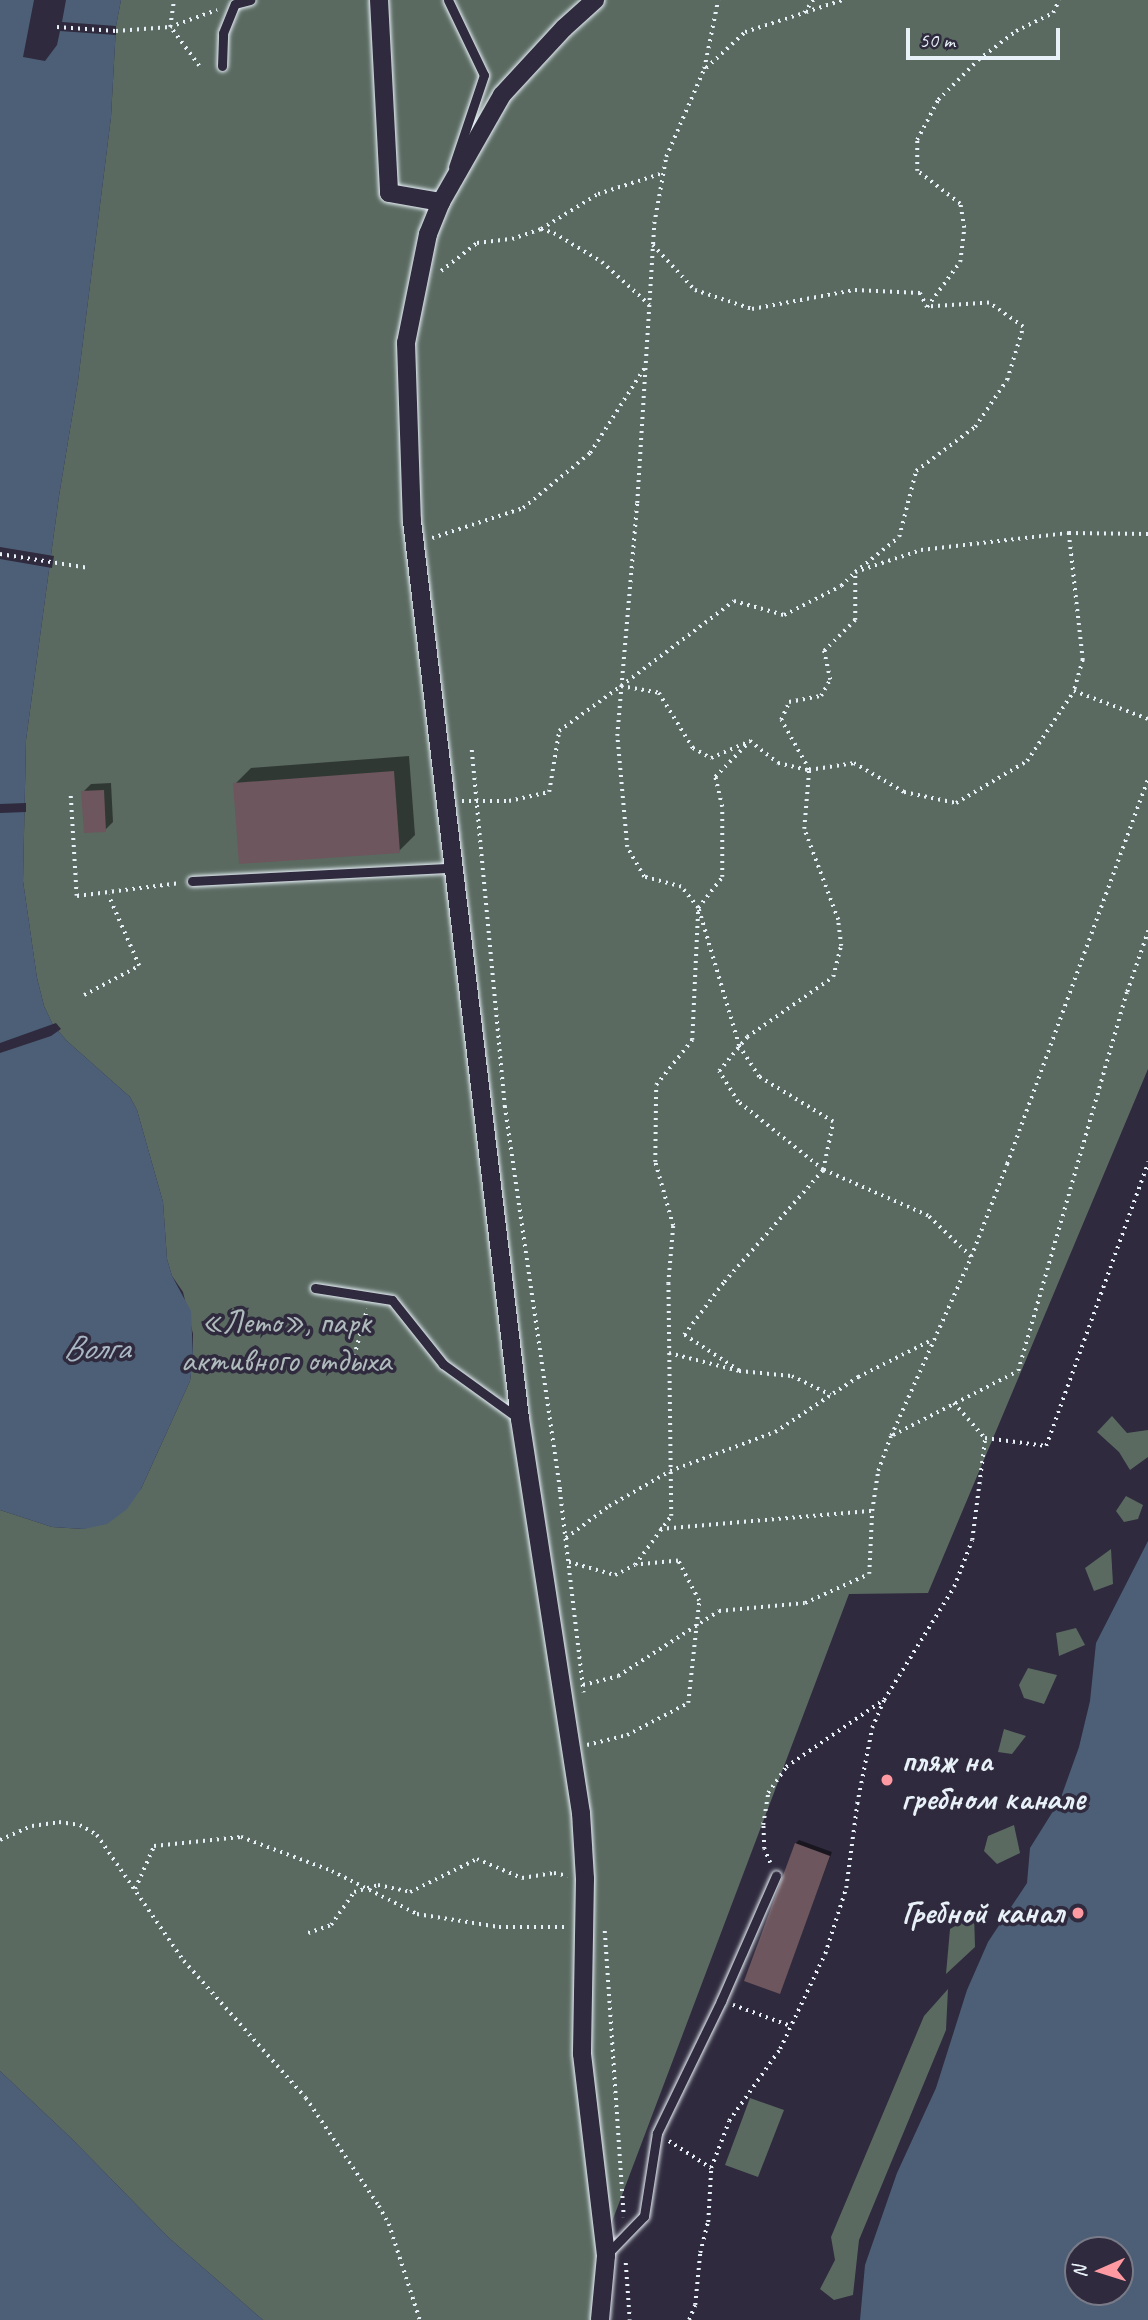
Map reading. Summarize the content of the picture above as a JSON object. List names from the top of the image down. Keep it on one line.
{"water":["Волга"],"parks":["«Лето», парк активного отдыха"],"places":["пляж на гребном канале","Гребной канал"],"scale_bar":"50 m","north":"left"}
